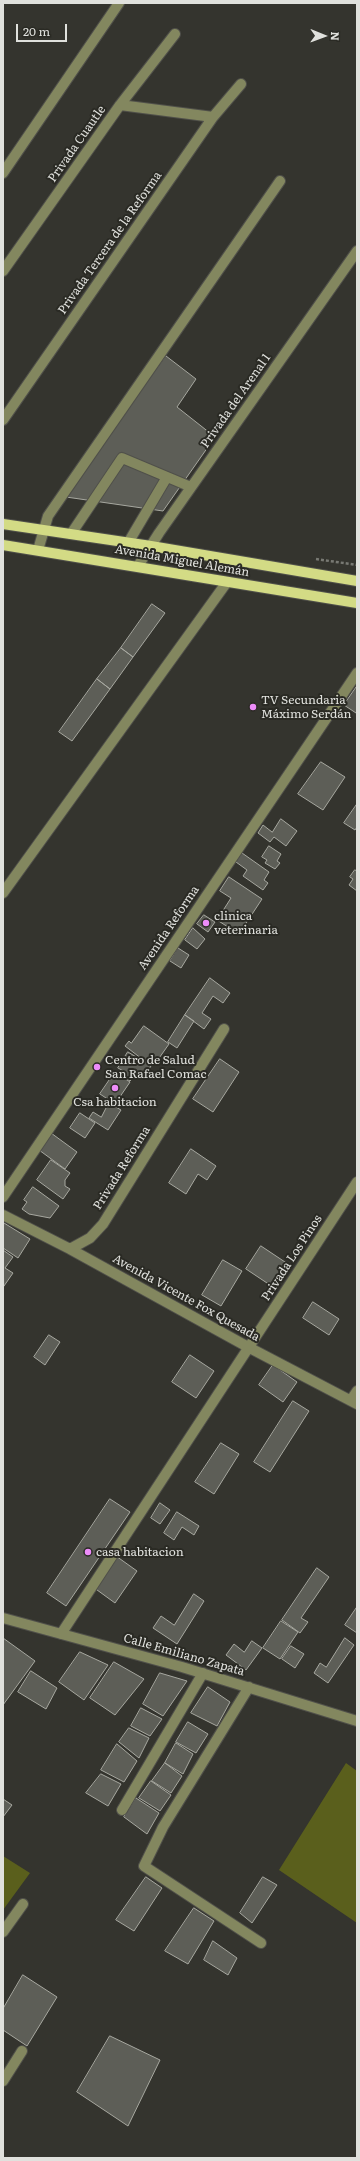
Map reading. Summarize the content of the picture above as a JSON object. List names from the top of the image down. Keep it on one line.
{"streets":{"main road":["Avenida Miguel Alemán"],"street":["Privada Cuautle","Privada Tercera de la Reforma","Privada del Arenal 1","Avenida Reforma","Privada Reforma","Privada Los Pinos","Avenida Vicente Fox Quesada","Calle Emiliano Zapata"]},"crossings":[["Privada del Arenal 1","Avenida Miguel Alemán"],["Privada Reforma","Avenida Vicente Fox Quesada"],["Privada Los Pinos","Avenida Vicente Fox Quesada"],["Privada Los Pinos","Calle Emiliano Zapata"]],"places":["TV Secundaria Máximo Serdán","clinica veterinaria","Centro de Salud San Rafael Comac","Csa habitacion","casa habitacion"],"scale_bar":"20 m","north":"right"}
